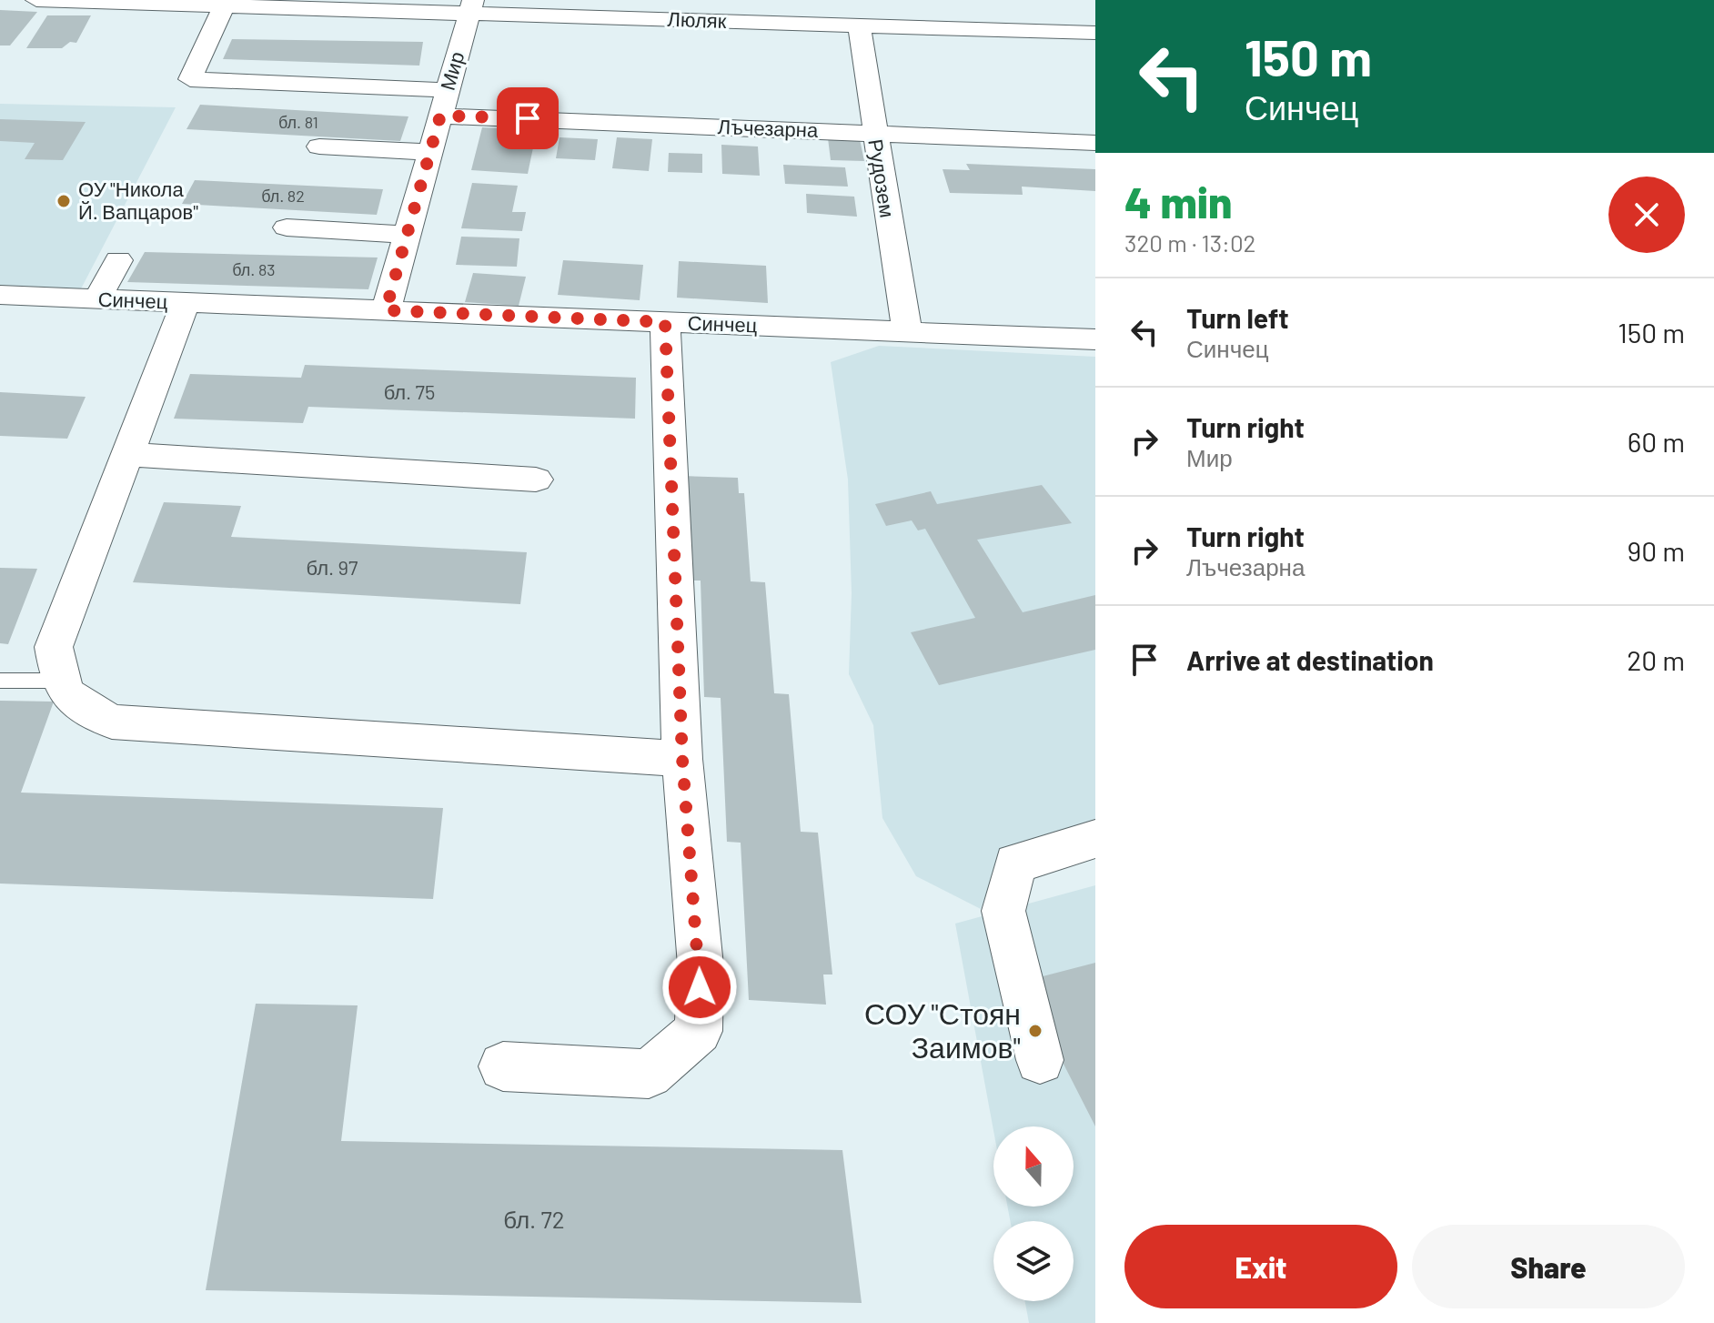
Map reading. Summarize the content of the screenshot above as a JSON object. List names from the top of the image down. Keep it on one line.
{"streets":{"street":["Люляк","Мир","Лъчезарна","Рудозем","Синчец"]},"crossings":[["Люляк","Мир"],["Люляк","Лъчезарна"],["Люляк","Рудозем"],["Мир","Лъчезарна"],["Мир","Синчец"],["Лъчезарна","Рудозем"],["Рудозем","Синчец"]],"places":["ОУ \"Никола Й. Вапцаров\"","СОУ \"Стоян Заимов\""],"house_numbers":["бл. 81","бл. 82","бл. 83","бл. 75","бл. 97","бл. 72"],"north":"top","page":{"turn":["150 m","Синчец"],"heading":["4 min","320 m · 13:02"],"list":[{"name":"Turn left","note":"Синчец","value":"150 m"},{"name":"Turn right","note":"Мир","value":"60 m"},{"name":"Turn right","note":"Лъчезарна","value":"90 m"},{"name":"Arrive at destination","value":"20 m"}],"buttons":["Exit","Share"]}}
